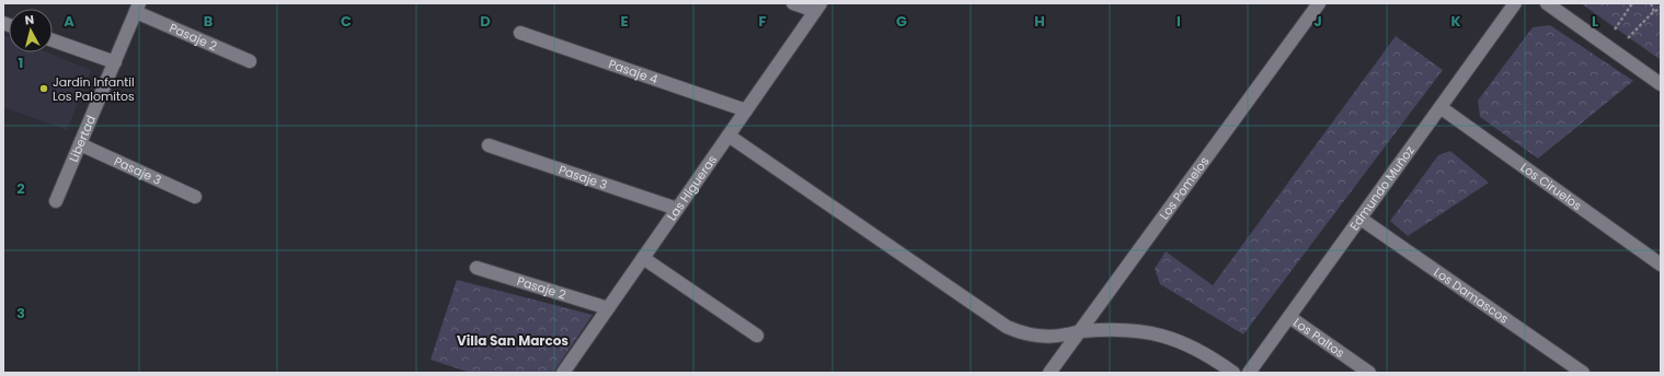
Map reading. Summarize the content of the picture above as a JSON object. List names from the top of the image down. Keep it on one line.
{"streets":{"street":["Pasaje 2","Pasaje 4","Libertad","Pasaje 3","Los Ciruelos","Las Higueras","Los Pomelos","Edmundo Muñoz","Los Damascos","Los Paltos"]},"crossings":[["Pasaje 2","Libertad"],["Pasaje 2","Las Higueras"],["Pasaje 4","Las Higueras"],["Libertad","Pasaje 3"],["Pasaje 3","Las Higueras"],["Los Ciruelos","Edmundo Muñoz"],["Edmundo Muñoz","Los Damascos"],["Edmundo Muñoz","Los Paltos"]],"districts":["Villa San Marcos"],"places":["Jardín Infantil Los Palomitos"],"north":"top","grid":{"columns":["A","B","C","D","E","F","G","H","I","J","K","L"],"rows":["1","2","3"]}}
